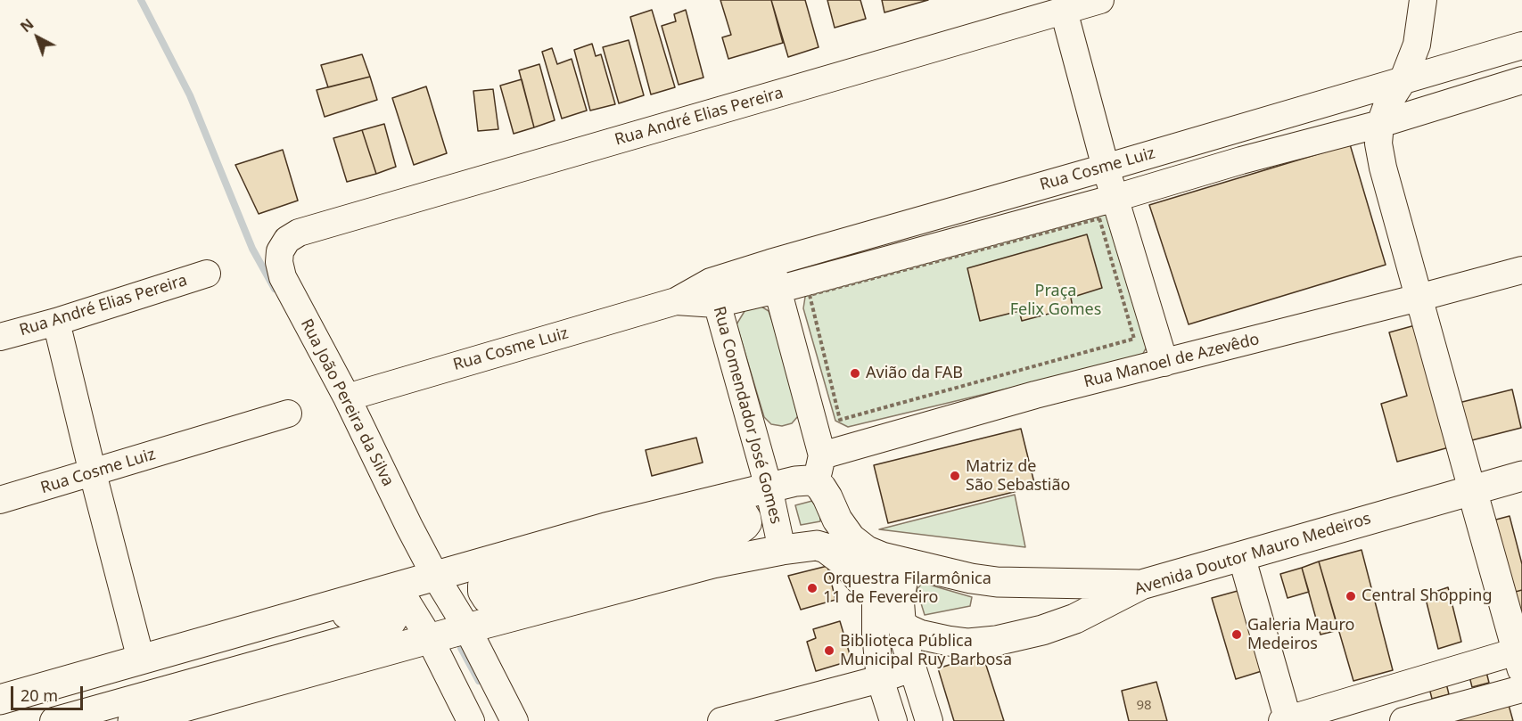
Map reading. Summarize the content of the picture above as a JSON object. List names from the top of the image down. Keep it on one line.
{"streets":{"main road":["Avenida Doutor Mauro Medeiros"],"street":["Rua André Elias Pereira","Rua Cosme Luiz","Rua Manoel de Azevêdo","Rua João Pereira da Silva","Rua Comendador José Gomes"]},"crossings":[["Rua André Elias Pereira","Rua João Pereira da Silva"],["Rua Cosme Luiz","Rua João Pereira da Silva"],["Rua Cosme Luiz","Rua Comendador José Gomes"]],"parks":["Praça Felix Gomes"],"places":["Avião da FAB","Matriz de São Sebastião","Orquestra Filarmônica 11 de Fevereiro","Central Shopping","Galeria Mauro Medeiros","Biblioteca Pública Municipal Ruy Barbosa"],"house_numbers":["98"],"scale_bar":"20 m","north":"top left"}
